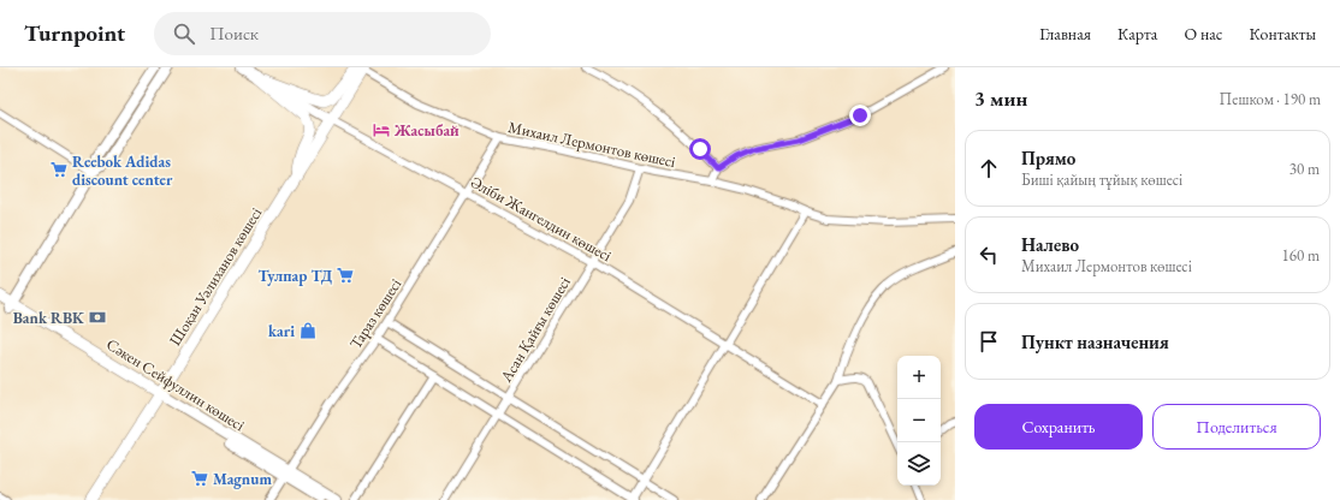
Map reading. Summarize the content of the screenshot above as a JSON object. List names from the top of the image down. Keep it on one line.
{"streets":{"main road":["Шоқан Уәлиханов көшесі","Сәкен Сейфуллин көшесі"],"street":["Михаил Лермонтов көшесі","Әліби Жангелдин көшесі","Тараз көшесі","Асан Қайғы көшесі"]},"crossings":[["Михаил Лермонтов көшесі","Шоқан Уәлиханов көшесі"],["Михаил Лермонтов көшесі","Тараз көшесі"],["Михаил Лермонтов көшесі","Асан Қайғы көшесі"],["Әліби Жангелдин көшесі","Шоқан Уәлиханов көшесі"],["Әліби Жангелдин көшесі","Тараз көшесі"],["Әліби Жангелдин көшесі","Асан Қайғы көшесі"],["Шоқан Уәлиханов көшесі","Сәкен Сейфуллин көшесі"],["Тараз көшесі","Сәкен Сейфуллин көшесі"]],"places":{"hotel":["Жасыбай"],"supermarket":["Reebok Adidas discount center","Тулпар ТД","Magnum"],"bank":["Bank RBK"],"shop":["kari"]},"page":{"header":"Turnpoint","search":"Поиск","nav":["Главная","Карта","О нас","Контакты"],"heading":["3 мин","Пешком · 190 m"],"list":[["Прямо","Биші қайың тұйық көшесі","30 m"],["Налево","Михаил Лермонтов көшесі","160 m"],"Пункт назначения"],"map_buttons":["+","−"],"buttons":["Сохранить","Поделиться"]}}
